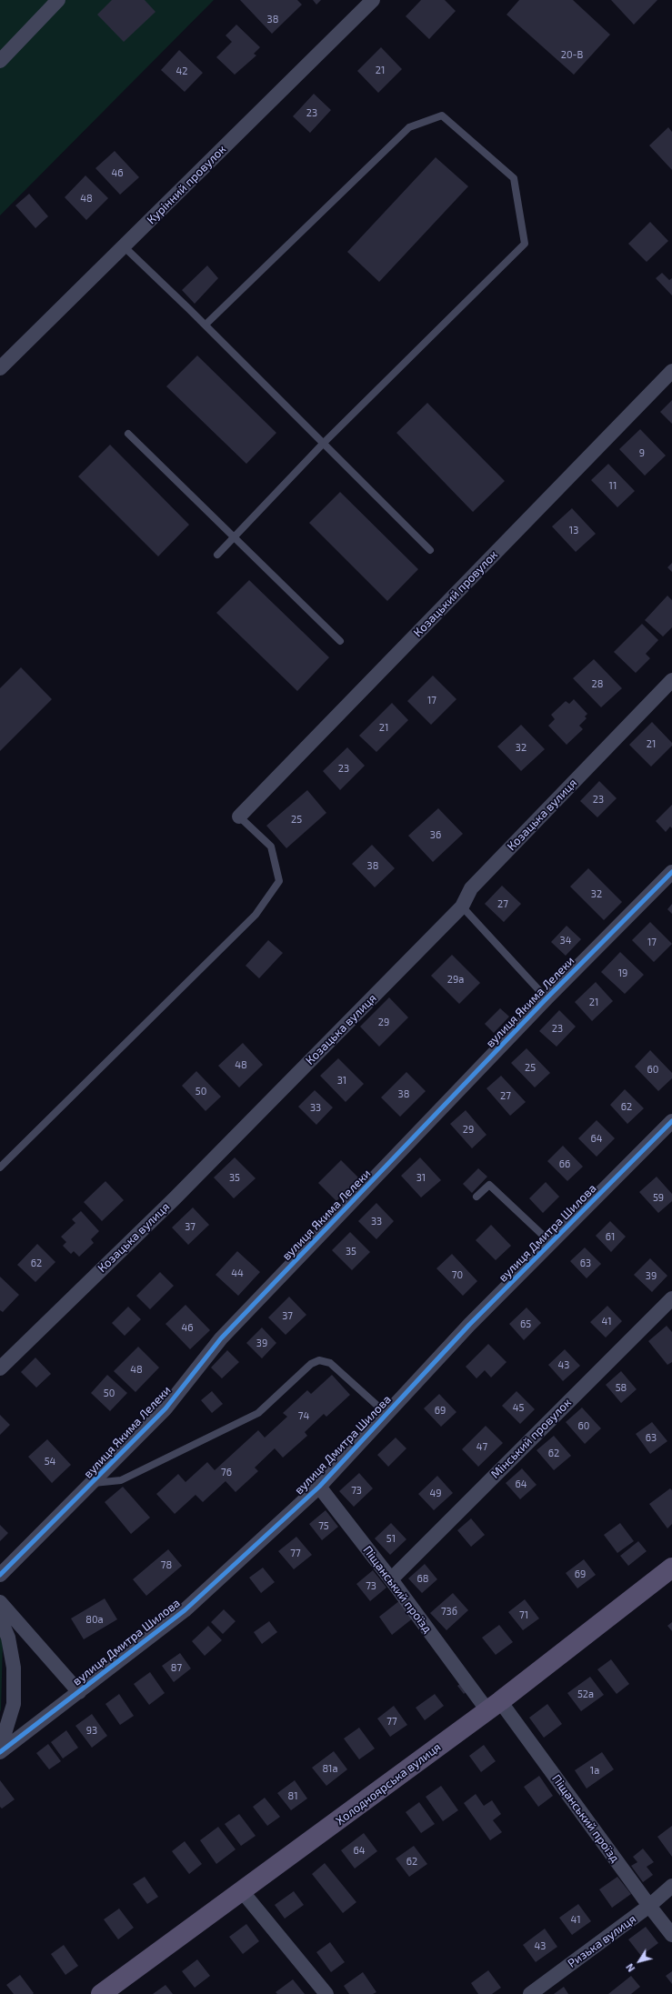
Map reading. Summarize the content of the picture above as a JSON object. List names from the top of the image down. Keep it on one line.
{"streets":{"main road":["Холодноярська вулиця"],"street":["Курінний провулок","Козацький провулок","Козацька вулиця","вулиця Якима Лелеки","вулиця Дмитра Шилова","Мінський провулок","Піщанський проїзд","Ризька вулиця"]},"crossings":[["вулиця Дмитра Шилова","Піщанський проїзд"],["Мінський провулок","Піщанський проїзд"],["Піщанський проїзд","Холодноярська вулиця"],["Піщанський проїзд","Ризька вулиця"]],"house_numbers":["38","20-В","21","42","23","46","48","9","11","13","28","17","21","21","32","23","23","25","36","38","32","27","34","17","19","29а","21","29","23","48","25","60","31","50","38","27","62","33","29","64","66","35","31","59","33","37","61","35","62","63","44","70","39","37","41","65","46","39","43","48","58","50","45","69","74","60","63","47","62","54","76","64","73","49","75","51","77","78","69","68","73","73б","71","80а","87","52а","77","93","81а","1а","81","64","62","41","43"],"north":"bottom left"}
